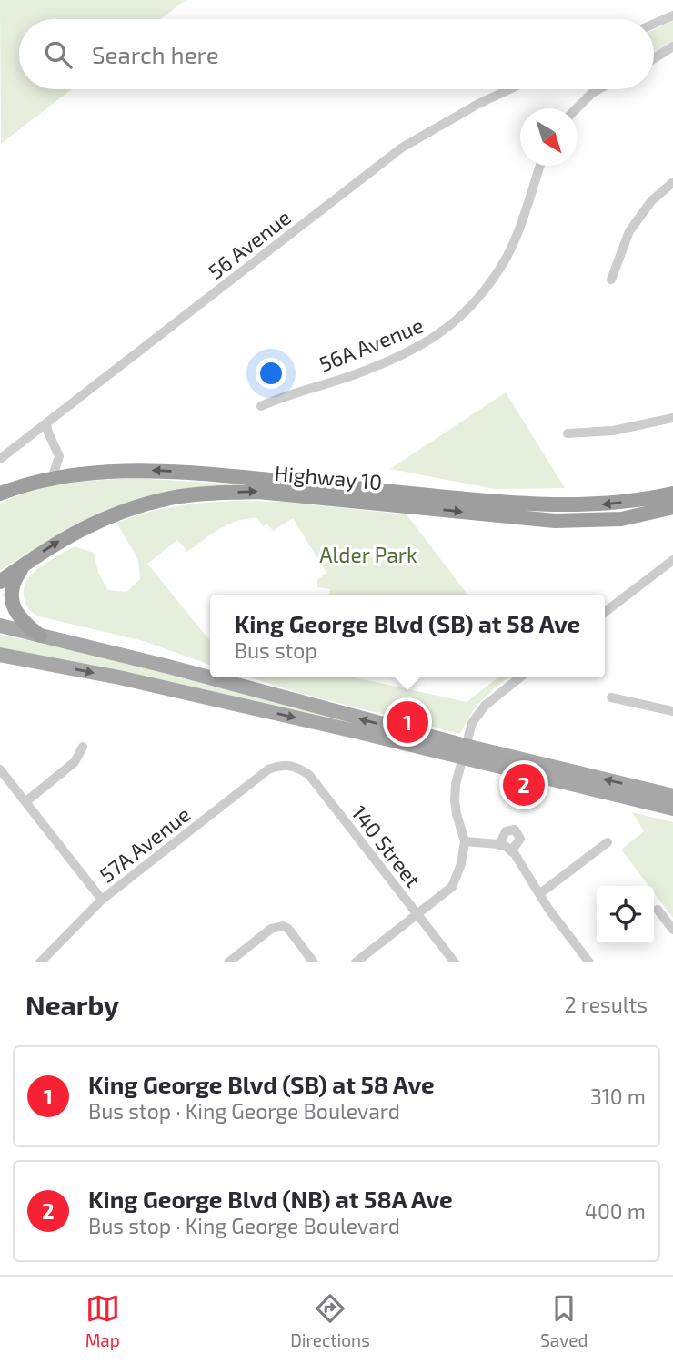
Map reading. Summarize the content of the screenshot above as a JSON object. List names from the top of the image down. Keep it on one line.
{"streets":{"highway":["Highway 10"],"street":["56 Avenue","56A Avenue","57A Avenue","140 Street"]},"crossings":[["57A Avenue","140 Street"]],"parks":["Alder Park"],"north":"bottom right","page":{"search":"Search here","popup":["King George Blvd (SB) at 58 Ave","Bus stop"],"pins":["1","2"],"heading":["Nearby","2 results"],"list":[{"mark":"1","name":"King George Blvd (SB) at 58 Ave","note":"Bus stop · King George Boulevard","value":"310 m"},{"mark":"2","name":"King George Blvd (NB) at 58A Ave","note":"Bus stop · King George Boulevard","value":"400 m"}],"nav":["Map","Directions","Saved"]}}
